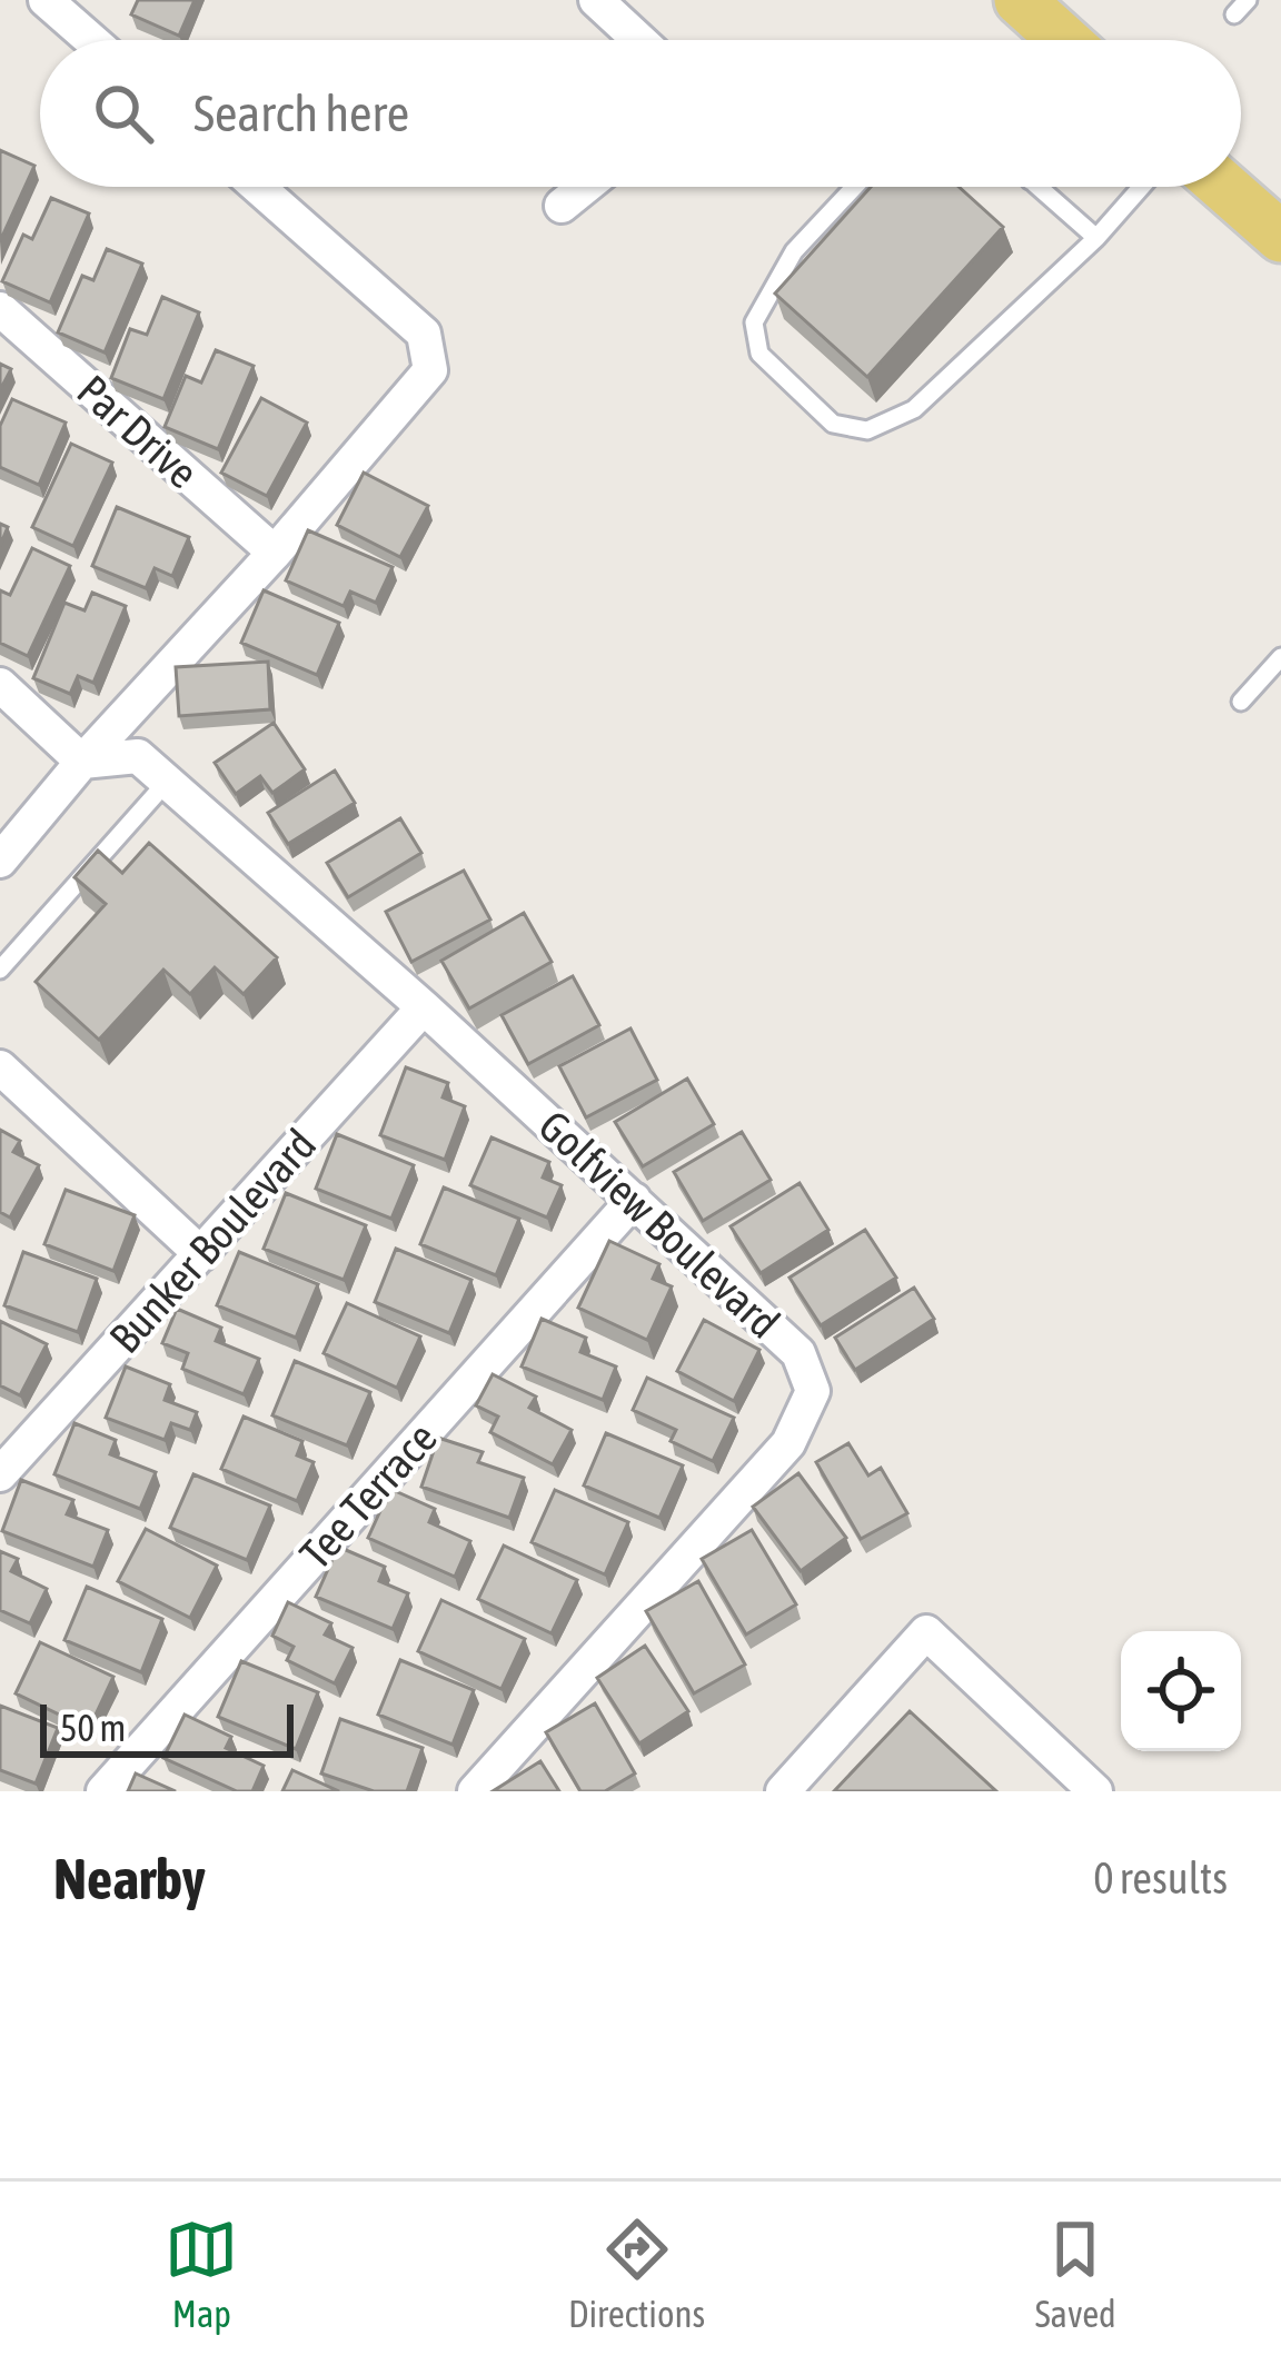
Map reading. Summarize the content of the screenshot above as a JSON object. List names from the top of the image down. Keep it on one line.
{"streets":{"street":["Par Drive","Golfview Boulevard","Bunker Boulevard","Tee Terrace"]},"crossings":[["Golfview Boulevard","Bunker Boulevard"],["Golfview Boulevard","Tee Terrace"]],"scale_bar":"50 m","page":{"search":"Search here","scale":"50 m","heading":["Nearby","0 results"],"nav":["Map","Directions","Saved"]}}
